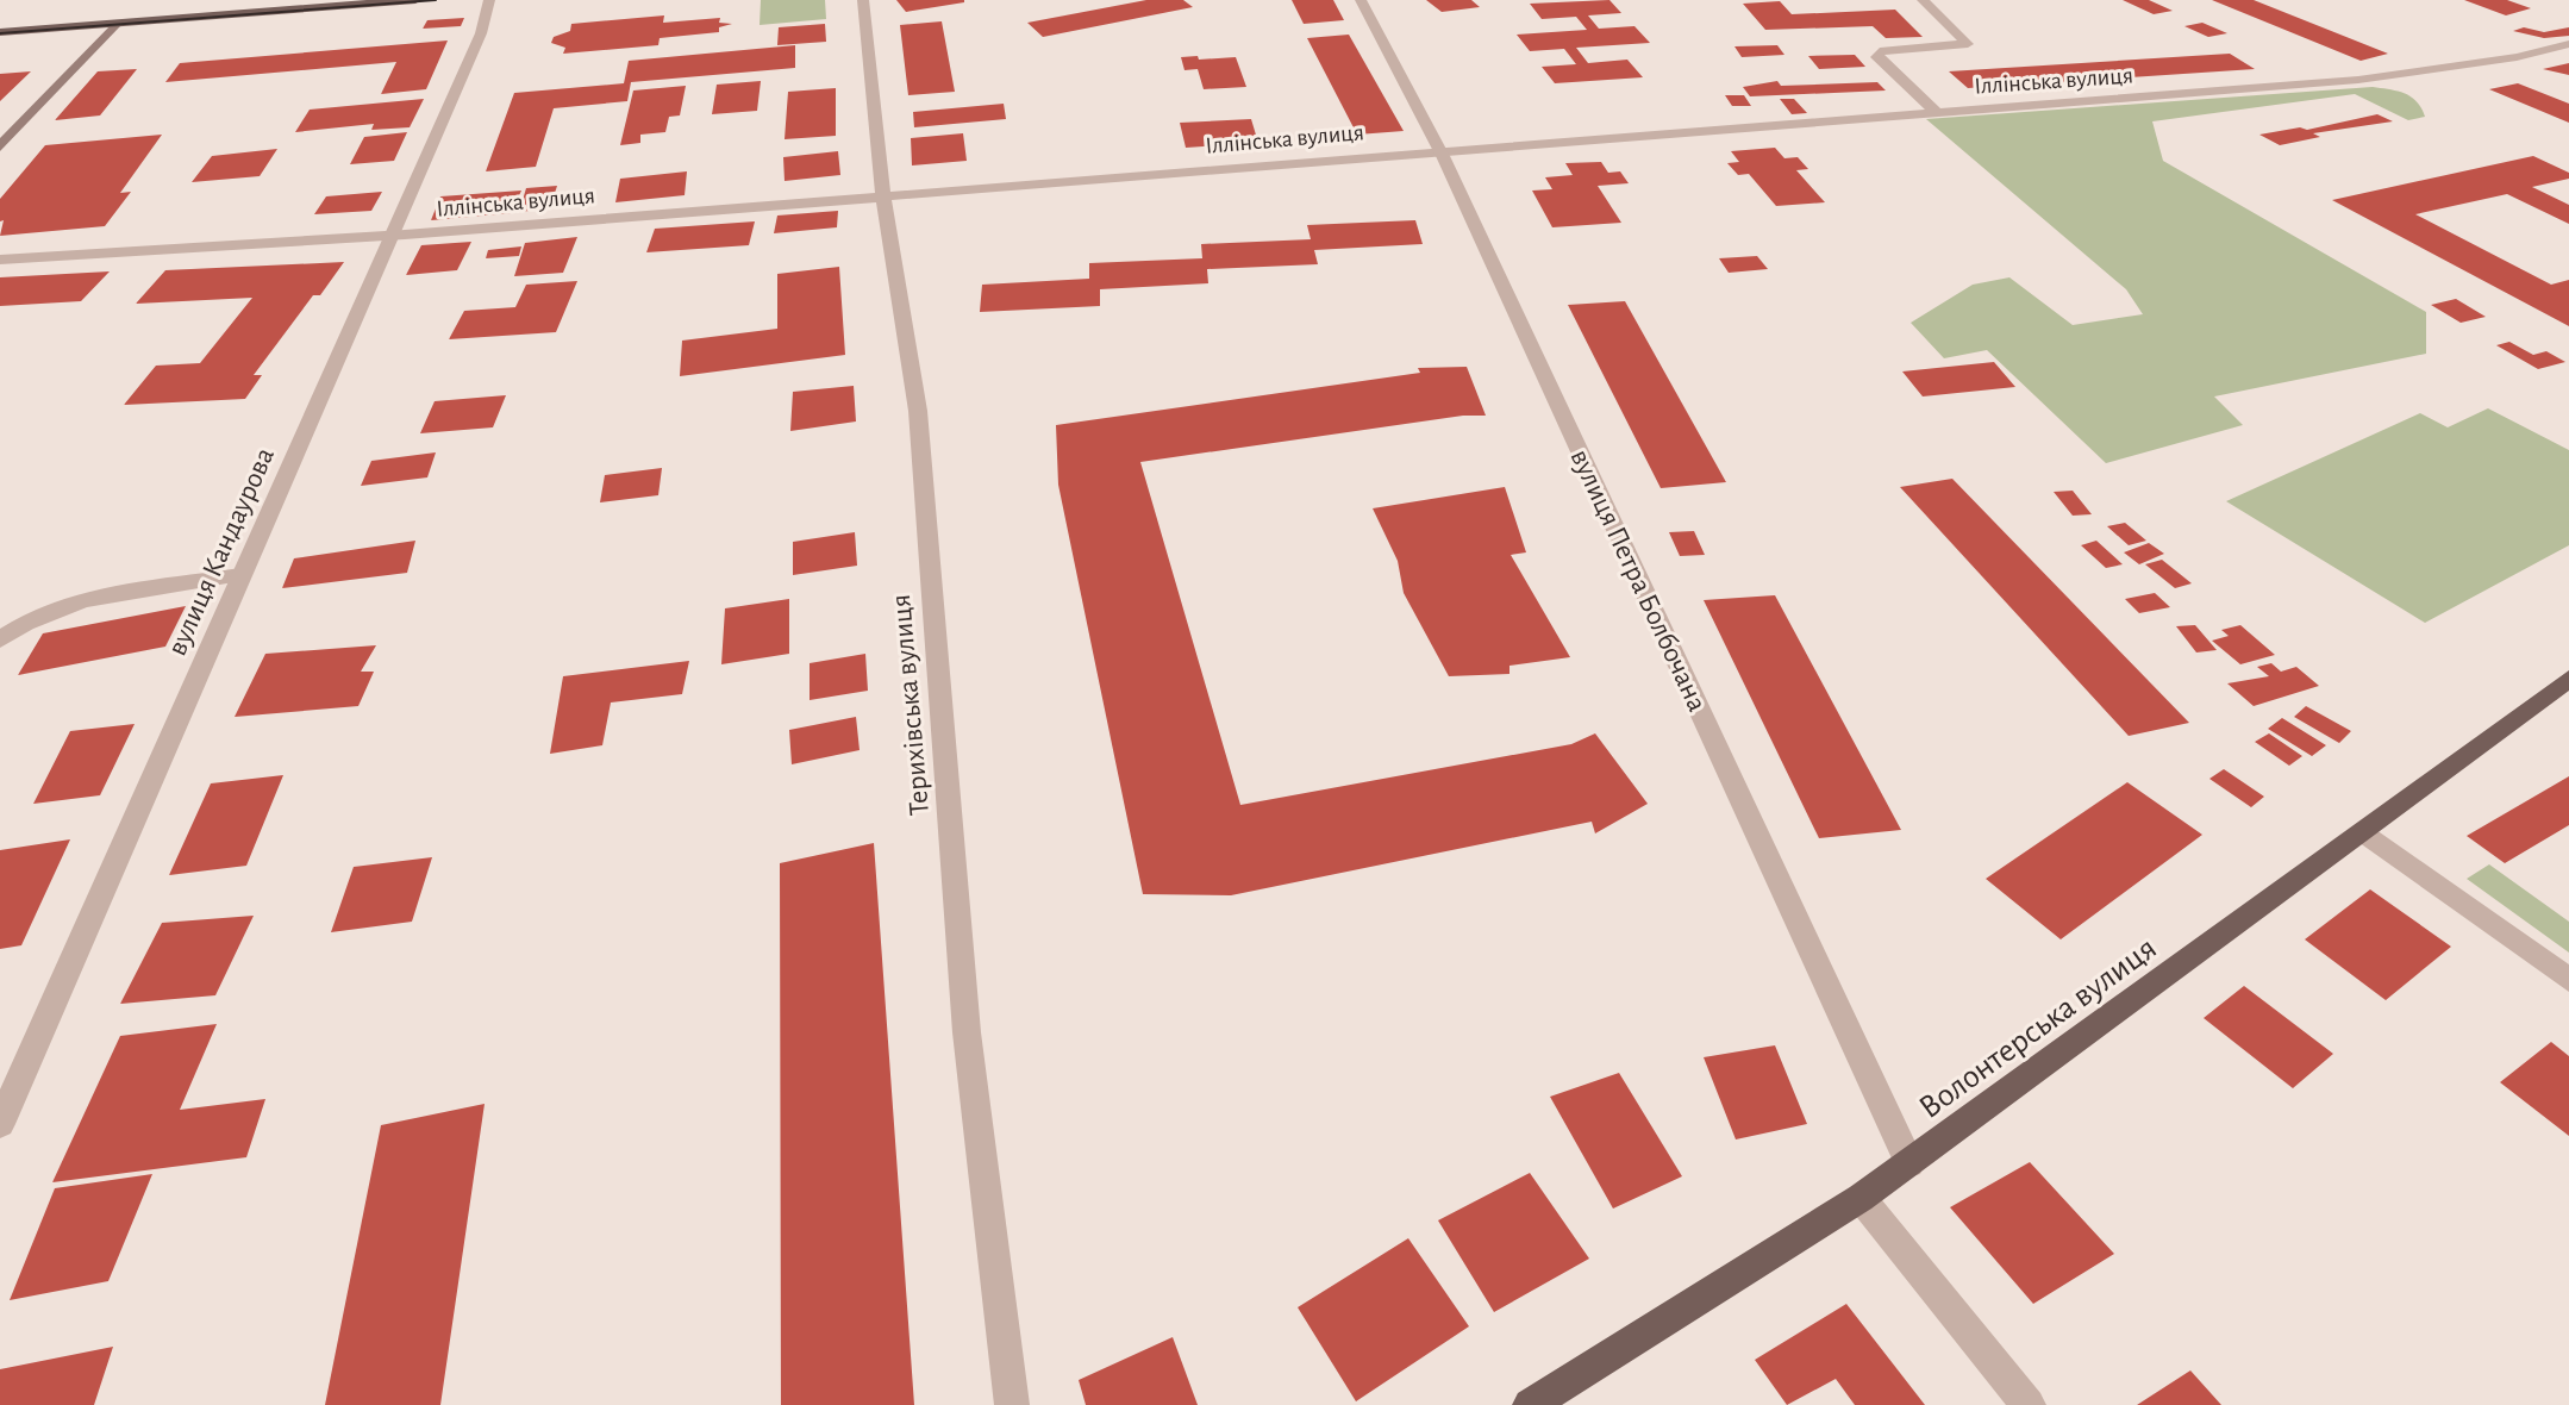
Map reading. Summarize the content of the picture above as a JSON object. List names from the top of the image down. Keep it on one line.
{"streets":{"main road":["Волонтерська вулиця"],"street":["Іллінська вулиця","вулиця Кандаурова","вулиця Петра Болбочана","Терихівська вулиця"]},"crossings":[["Іллінська вулиця","вулиця Кандаурова"],["Іллінська вулиця","вулиця Петра Болбочана"],["Іллінська вулиця","Терихівська вулиця"],["вулиця Петра Болбочана","Волонтерська вулиця"]]}
